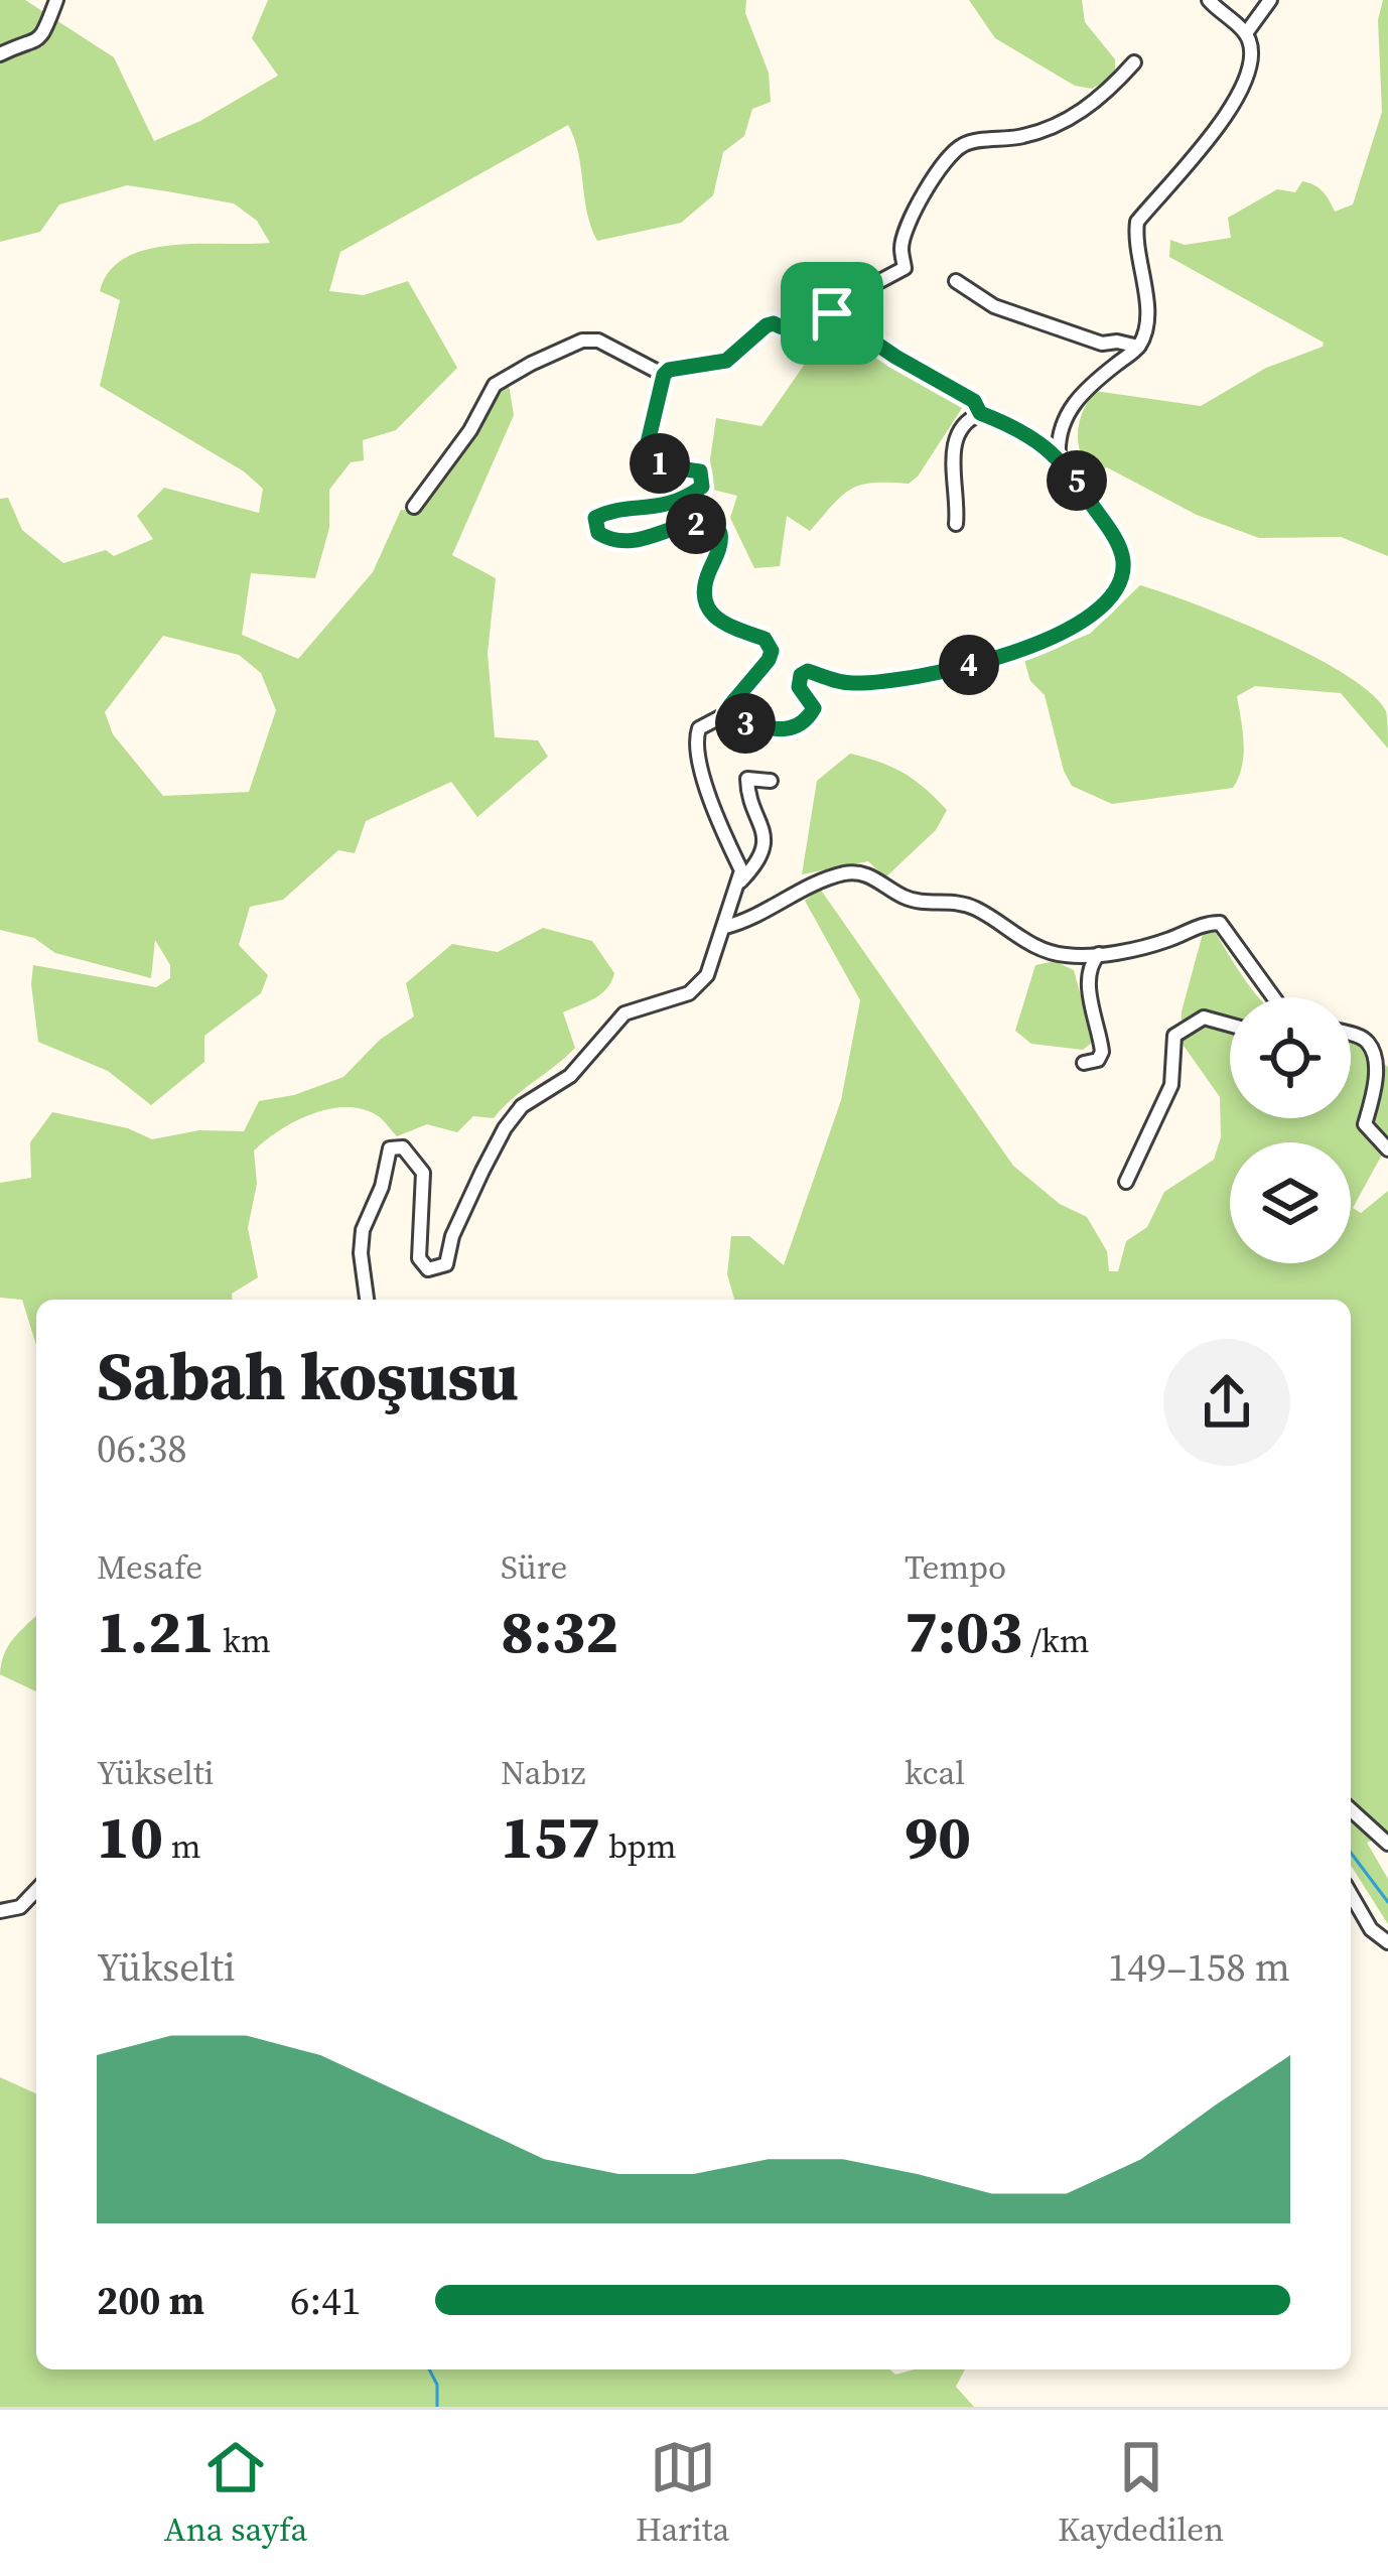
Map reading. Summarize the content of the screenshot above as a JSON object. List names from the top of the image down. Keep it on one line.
{"page":{"pins":["1","5","2","4","3"],"heading":["Sabah koşusu","06:38"],"stats":[["Mesafe","1.21 km"],["Süre","8:32"],["Tempo","7:03 /km"],["Yükselti","10 m"],["Nabız","157 bpm"],["kcal","90"]],"chart":["Yükselti","149–158 m"],"list":[{"name":"200 m","note":"6:41"}],"tabs":["Ana sayfa","Harita","Kaydedilen"]}}
